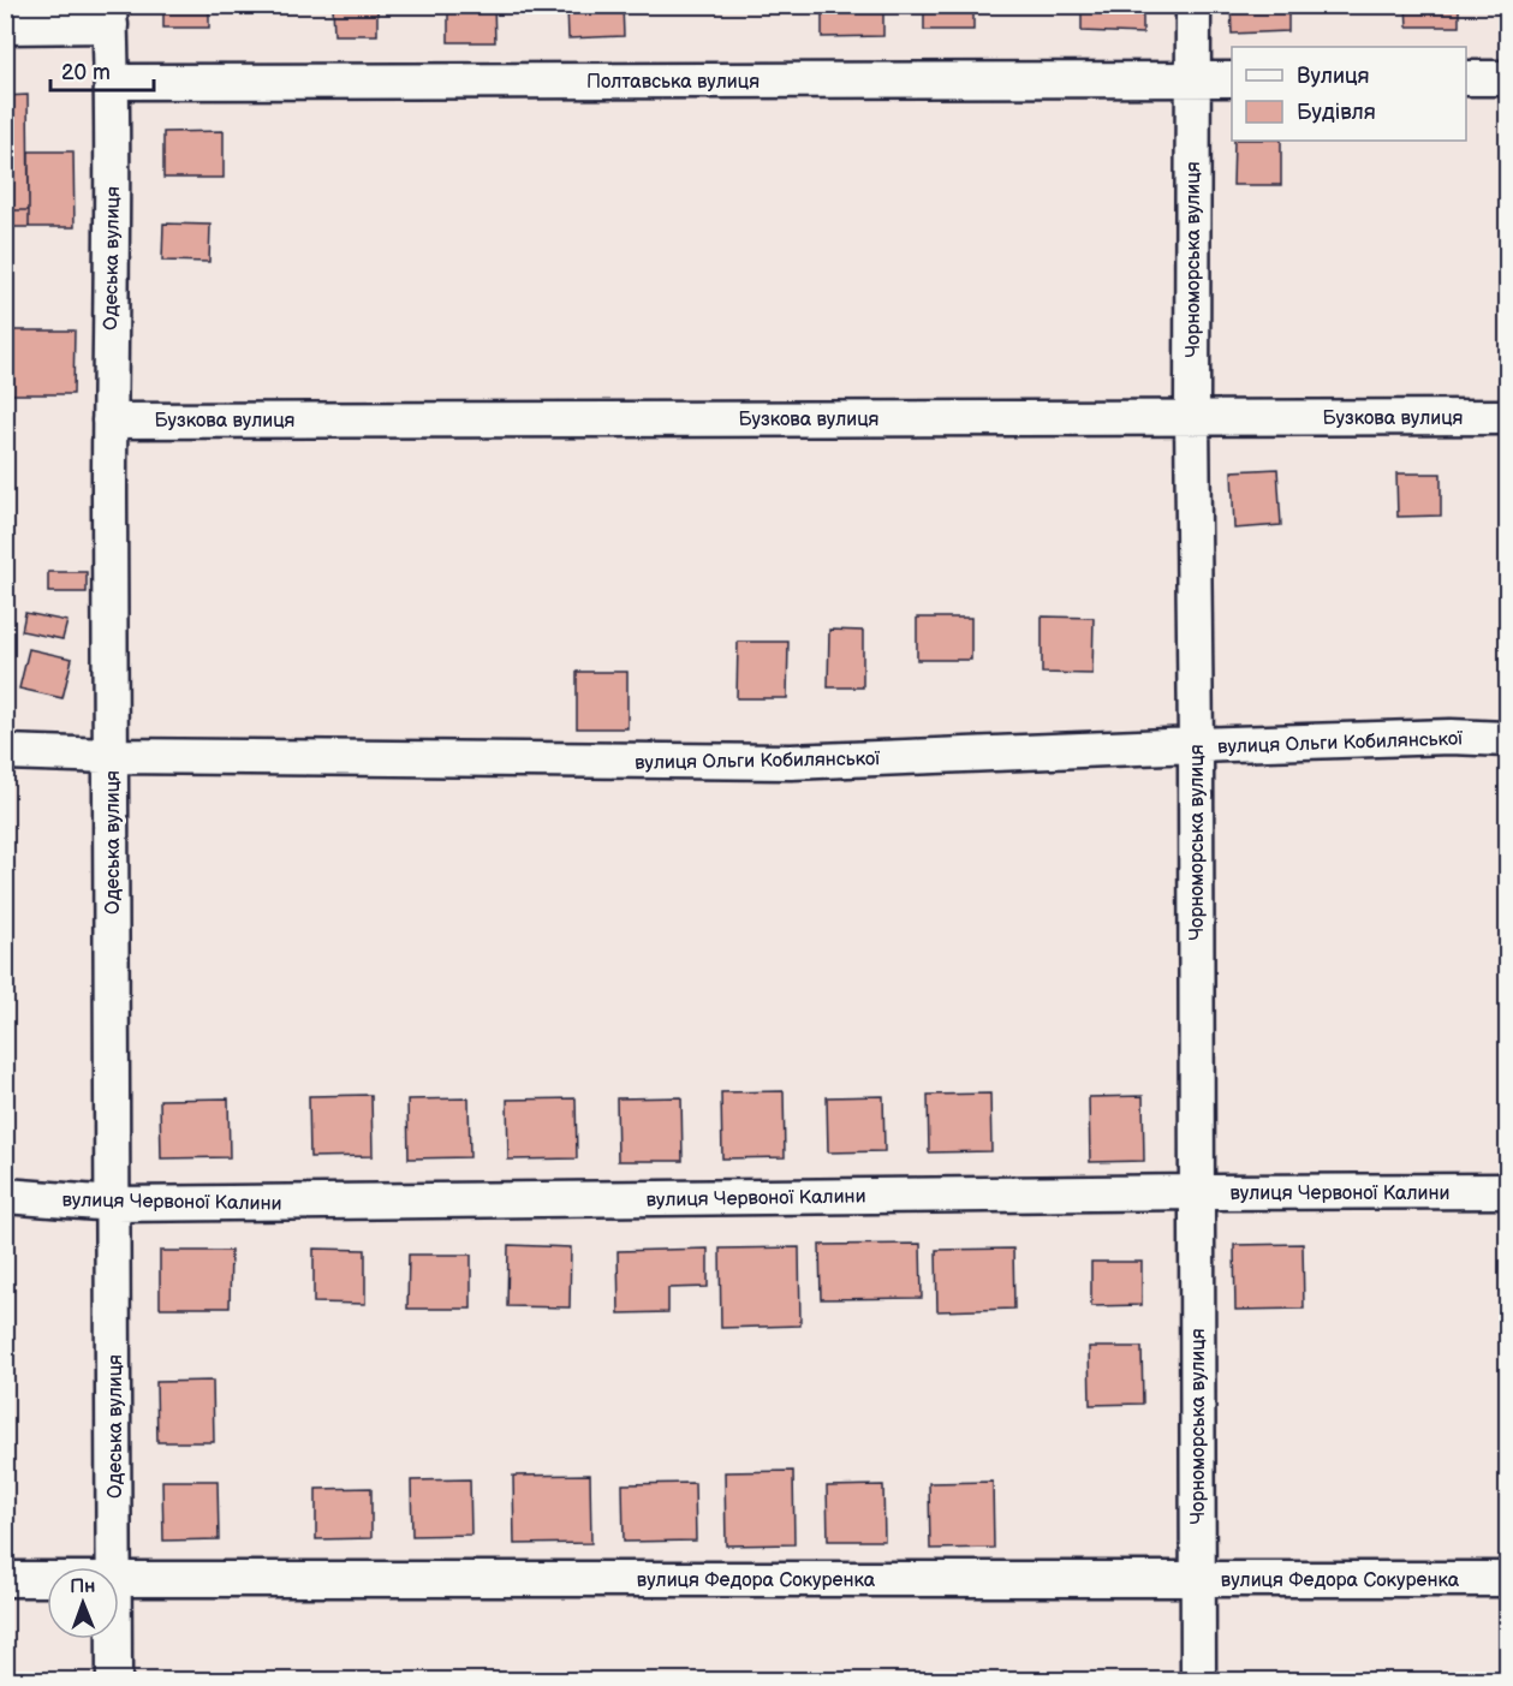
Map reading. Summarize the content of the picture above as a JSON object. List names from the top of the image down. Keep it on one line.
{"streets":{"street":["Полтавська вулиця","Одеська вулиця","Чорноморська вулиця","Бузкова вулиця","вулиця Ольги Кобилянської","вулиця Червоної Калини","вулиця Федора Сокуренка"]},"crossings":[["Полтавська вулиця","Одеська вулиця"],["Полтавська вулиця","Чорноморська вулиця"],["Одеська вулиця","Бузкова вулиця"],["Одеська вулиця","вулиця Ольги Кобилянської"],["Одеська вулиця","вулиця Червоної Калини"],["Чорноморська вулиця","Бузкова вулиця"],["Чорноморська вулиця","вулиця Ольги Кобилянської"],["Чорноморська вулиця","вулиця Червоної Калини"],["Чорноморська вулиця","вулиця Федора Сокуренка"]],"legend":["Вулиця","Будівля"],"scale_bar":"20 m","north":"top"}
